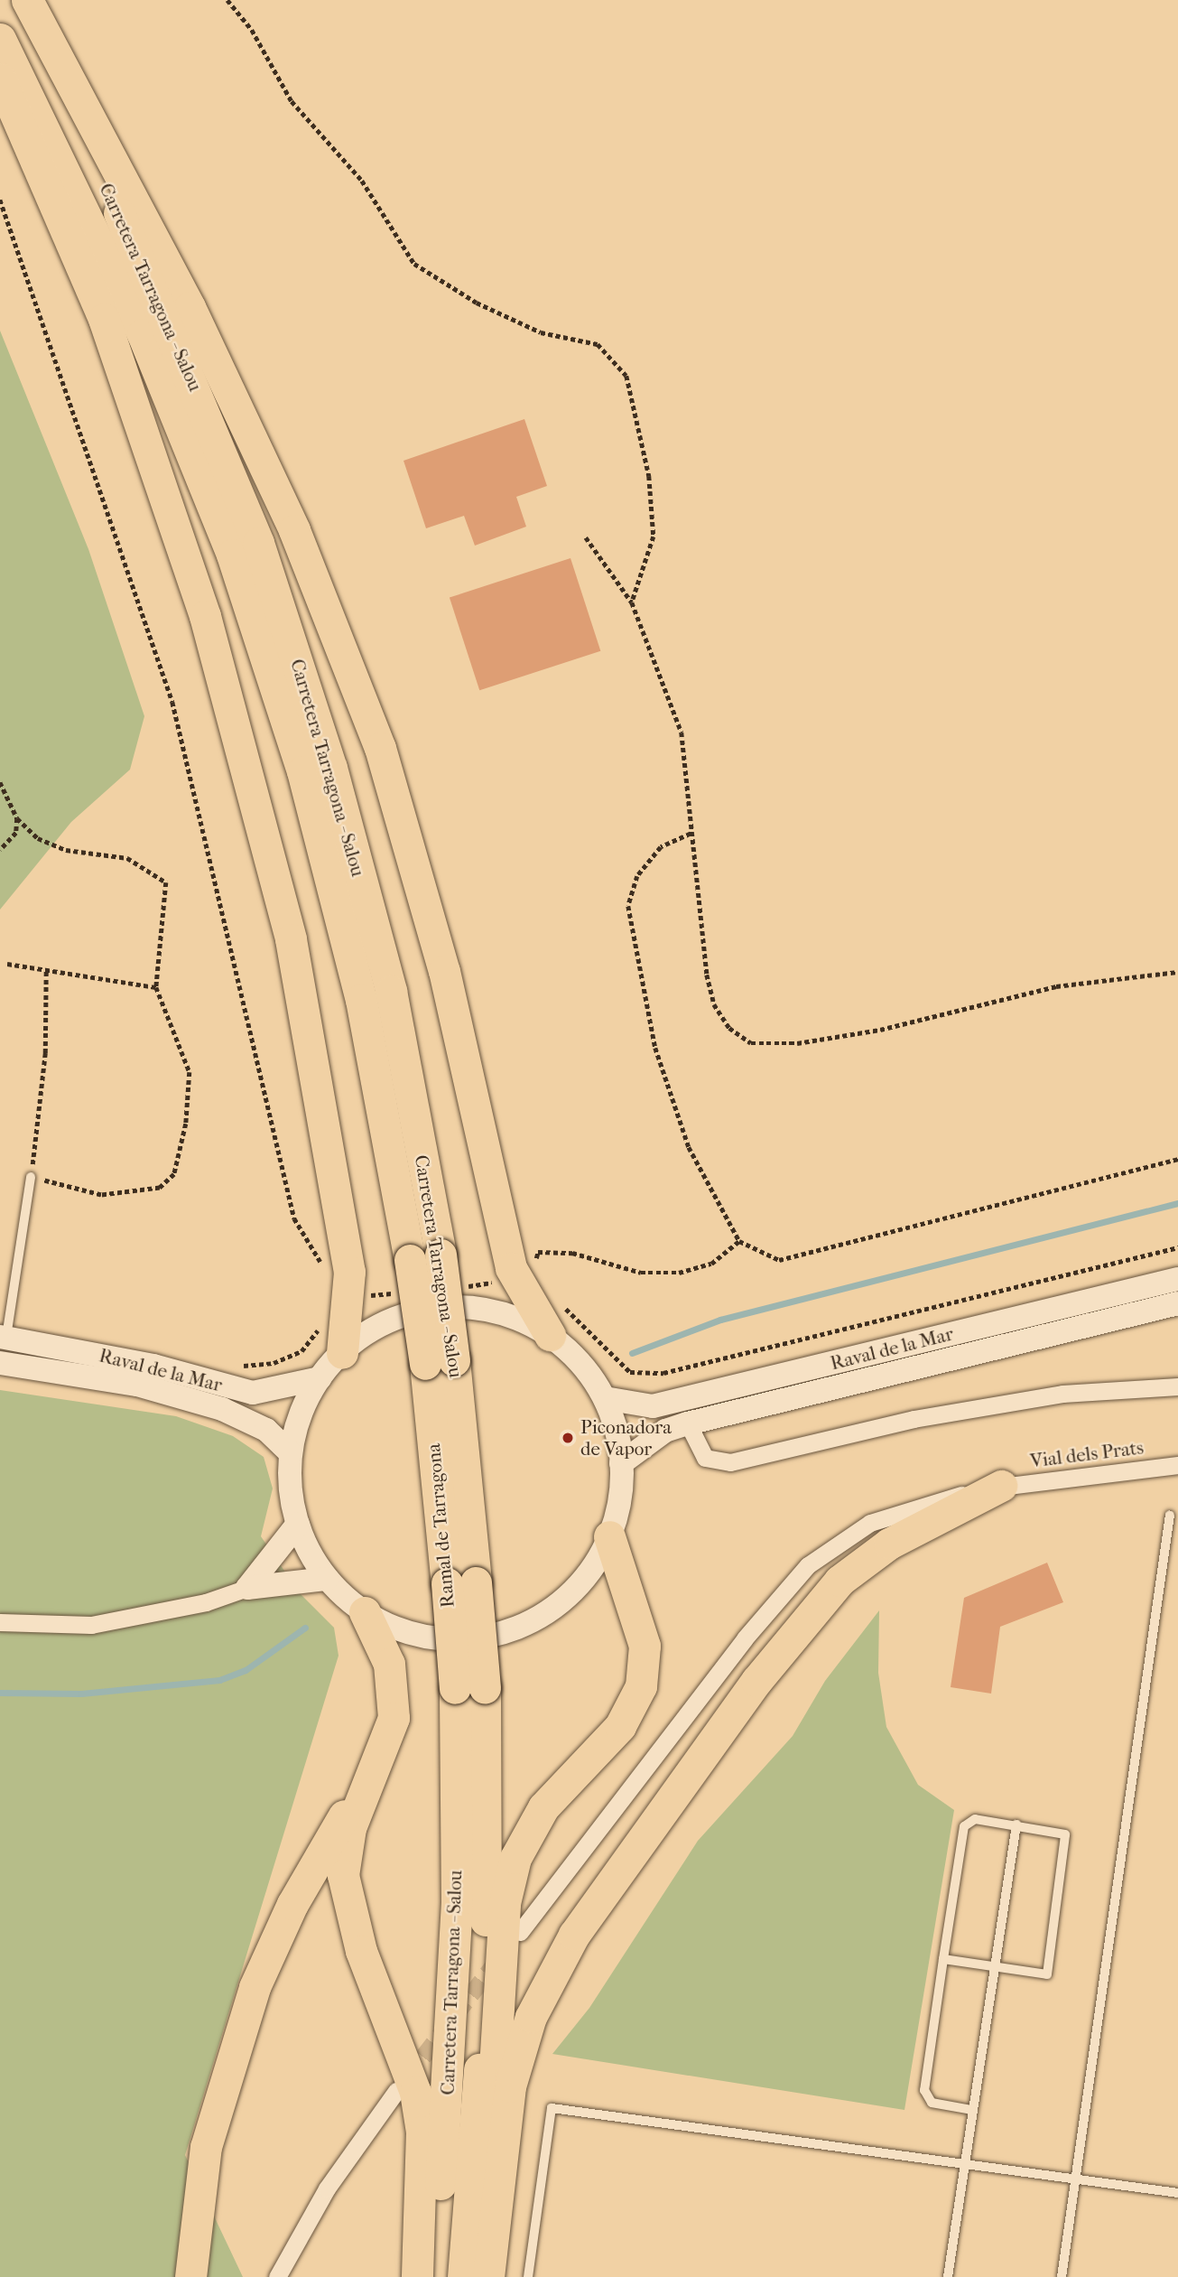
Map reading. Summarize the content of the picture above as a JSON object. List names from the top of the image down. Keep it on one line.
{"streets":{"highway":["Carretera Tarragona - Salou","Ramal de Tarragona"],"street":["Raval de la Mar","Vial dels Prats"]},"crossings":[["Carretera Tarragona - Salou","Ramal de Tarragona"]],"places":["Piconadora de Vapor"]}
